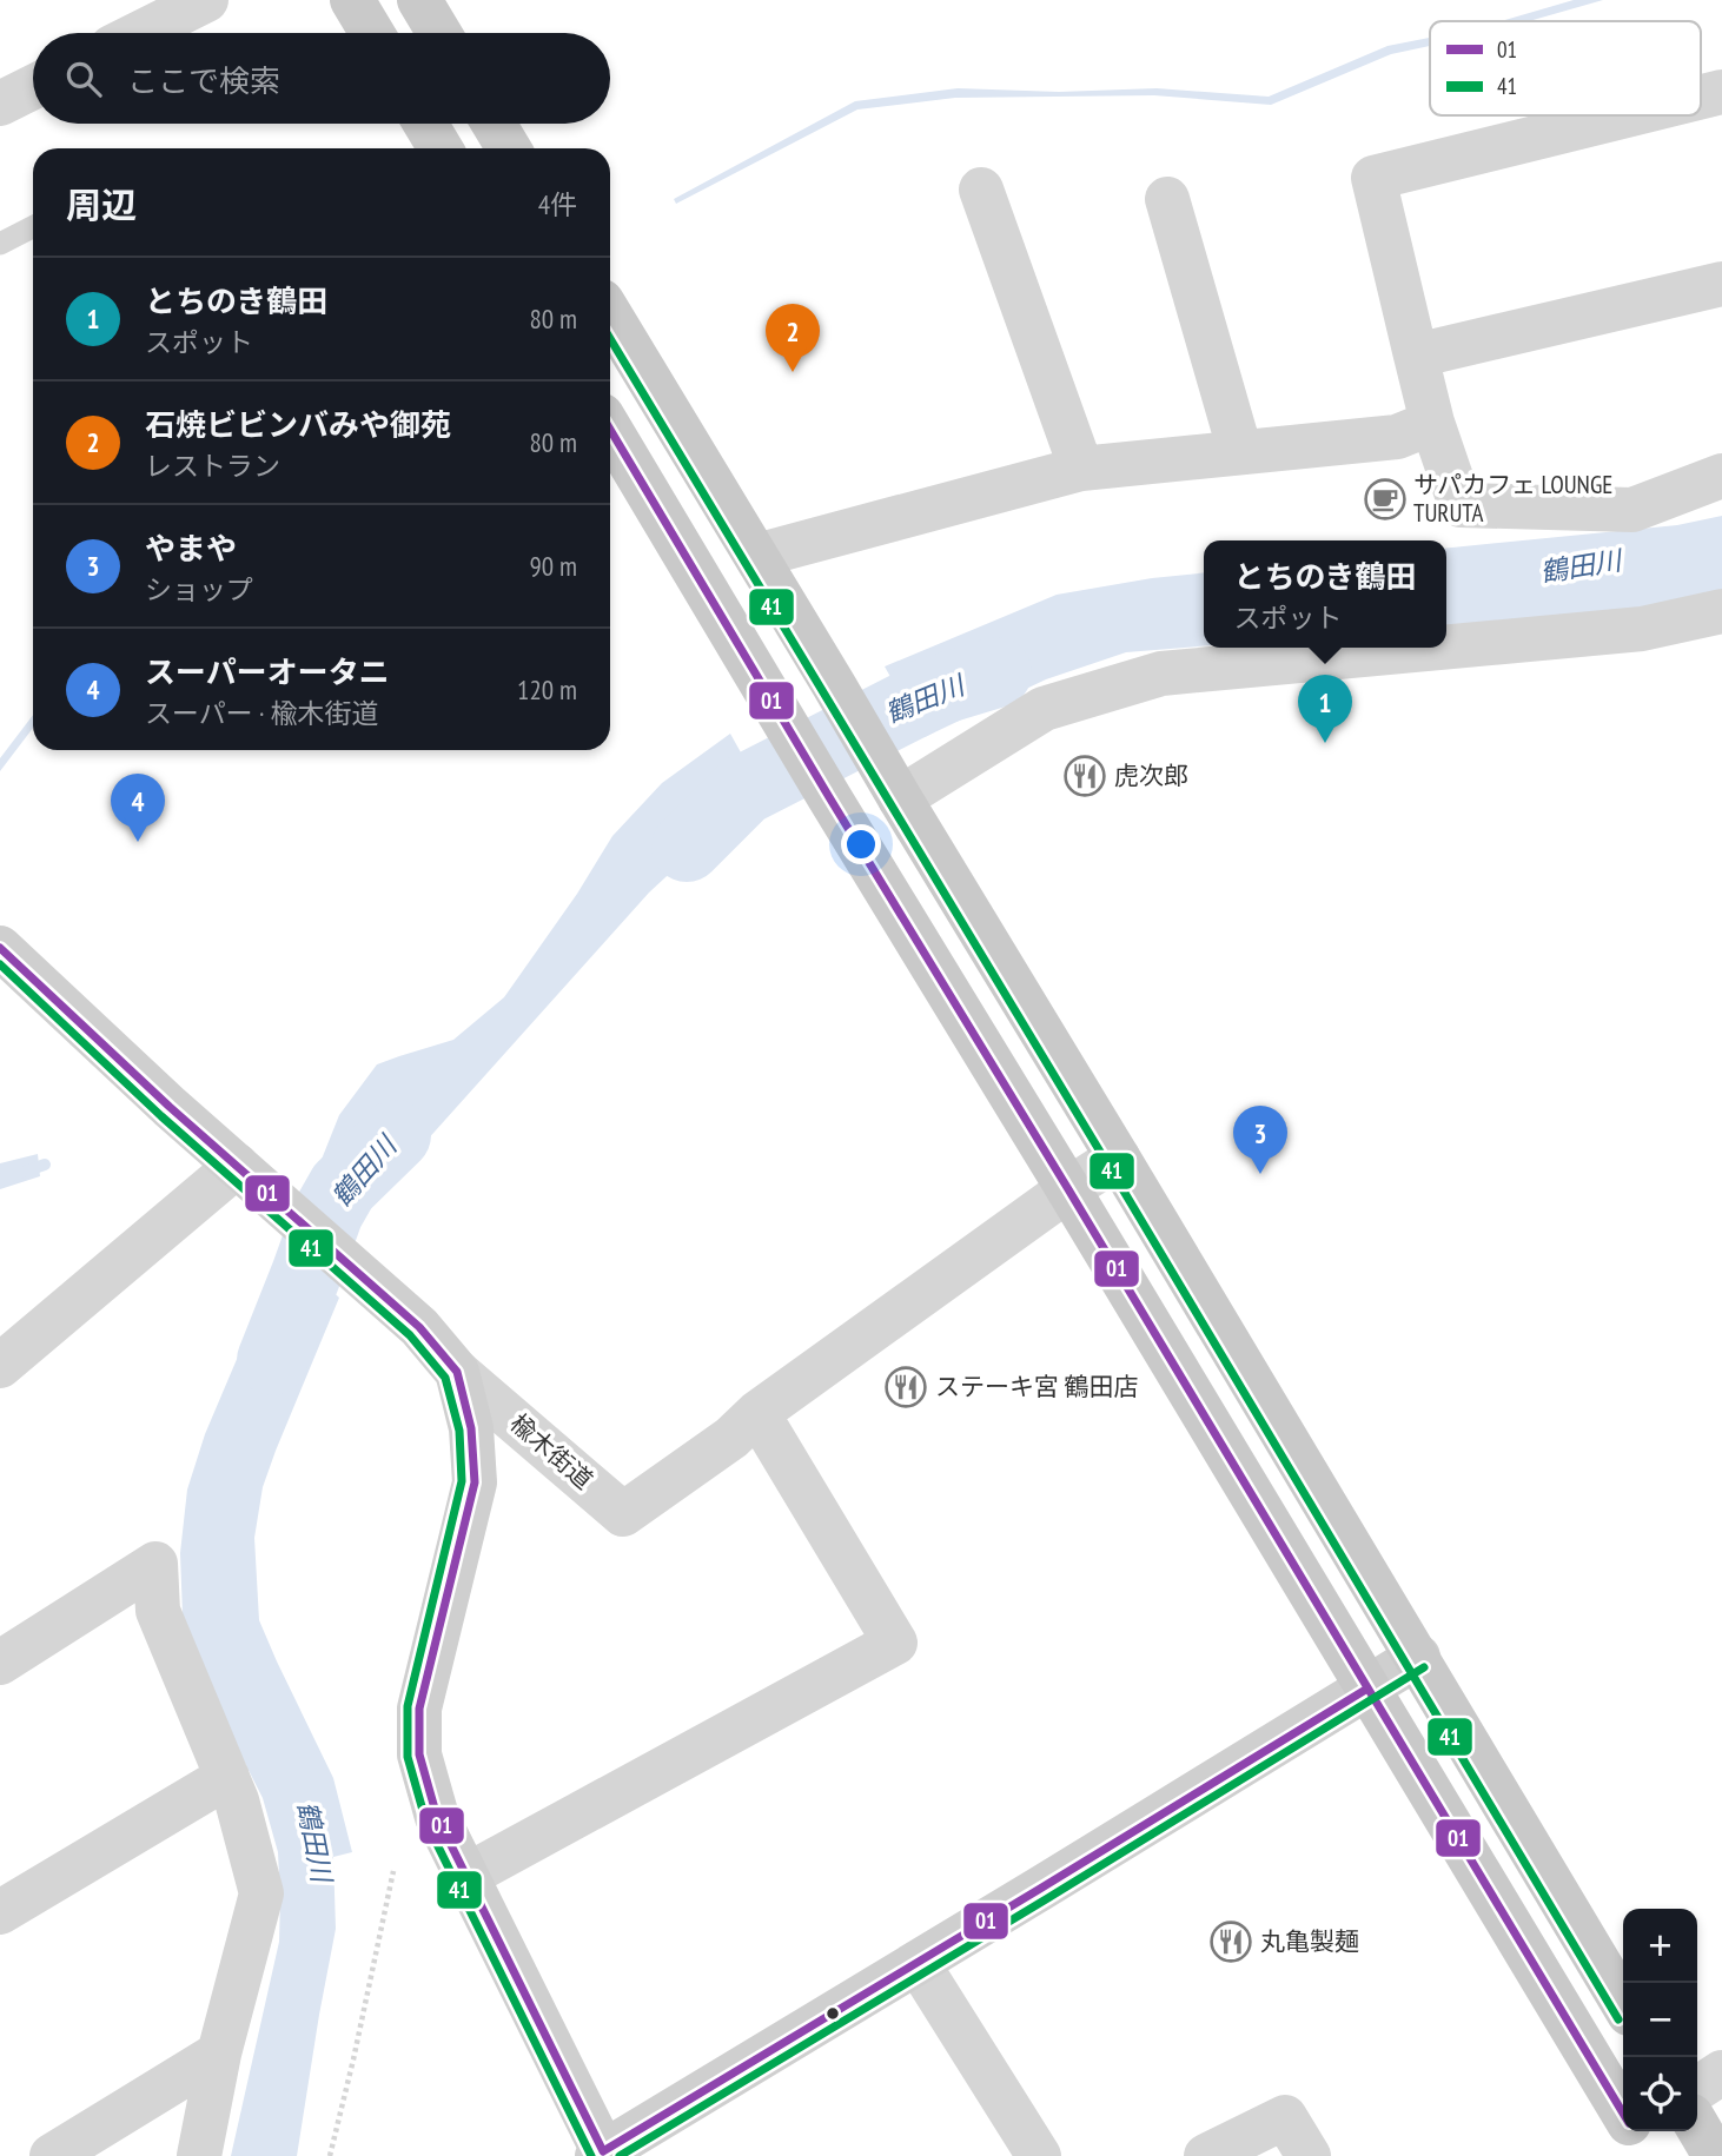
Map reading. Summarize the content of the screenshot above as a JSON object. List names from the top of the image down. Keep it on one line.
{"streets":{"street":["楡木街道"]},"water":["鶴田川"],"places":{"cafe":["サパカフェ LOUNGE TURUTA"],"restaurant":["虎次郎","ステーキ宮 鶴田店","丸亀製麺"]},"lines":["transit line 41","transit line 01"],"legend":["01","41"],"page":{"search":"ここで検索","heading":["周辺","4件"],"list":[{"mark":"1","name":"とちのき鶴田","note":"スポット","value":"80 m"},{"mark":"2","name":"石焼ビビンバみや御苑","note":"レストラン","value":"80 m"},{"mark":"3","name":"やまや","note":"ショップ","value":"90 m"},{"mark":"4","name":"スーパーオータニ","note":"スーパー · 楡木街道","value":"120 m"}],"pins":["2","1","4","3"],"popup":["とちのき鶴田","スポット"],"map_buttons":["+","−"]}}
